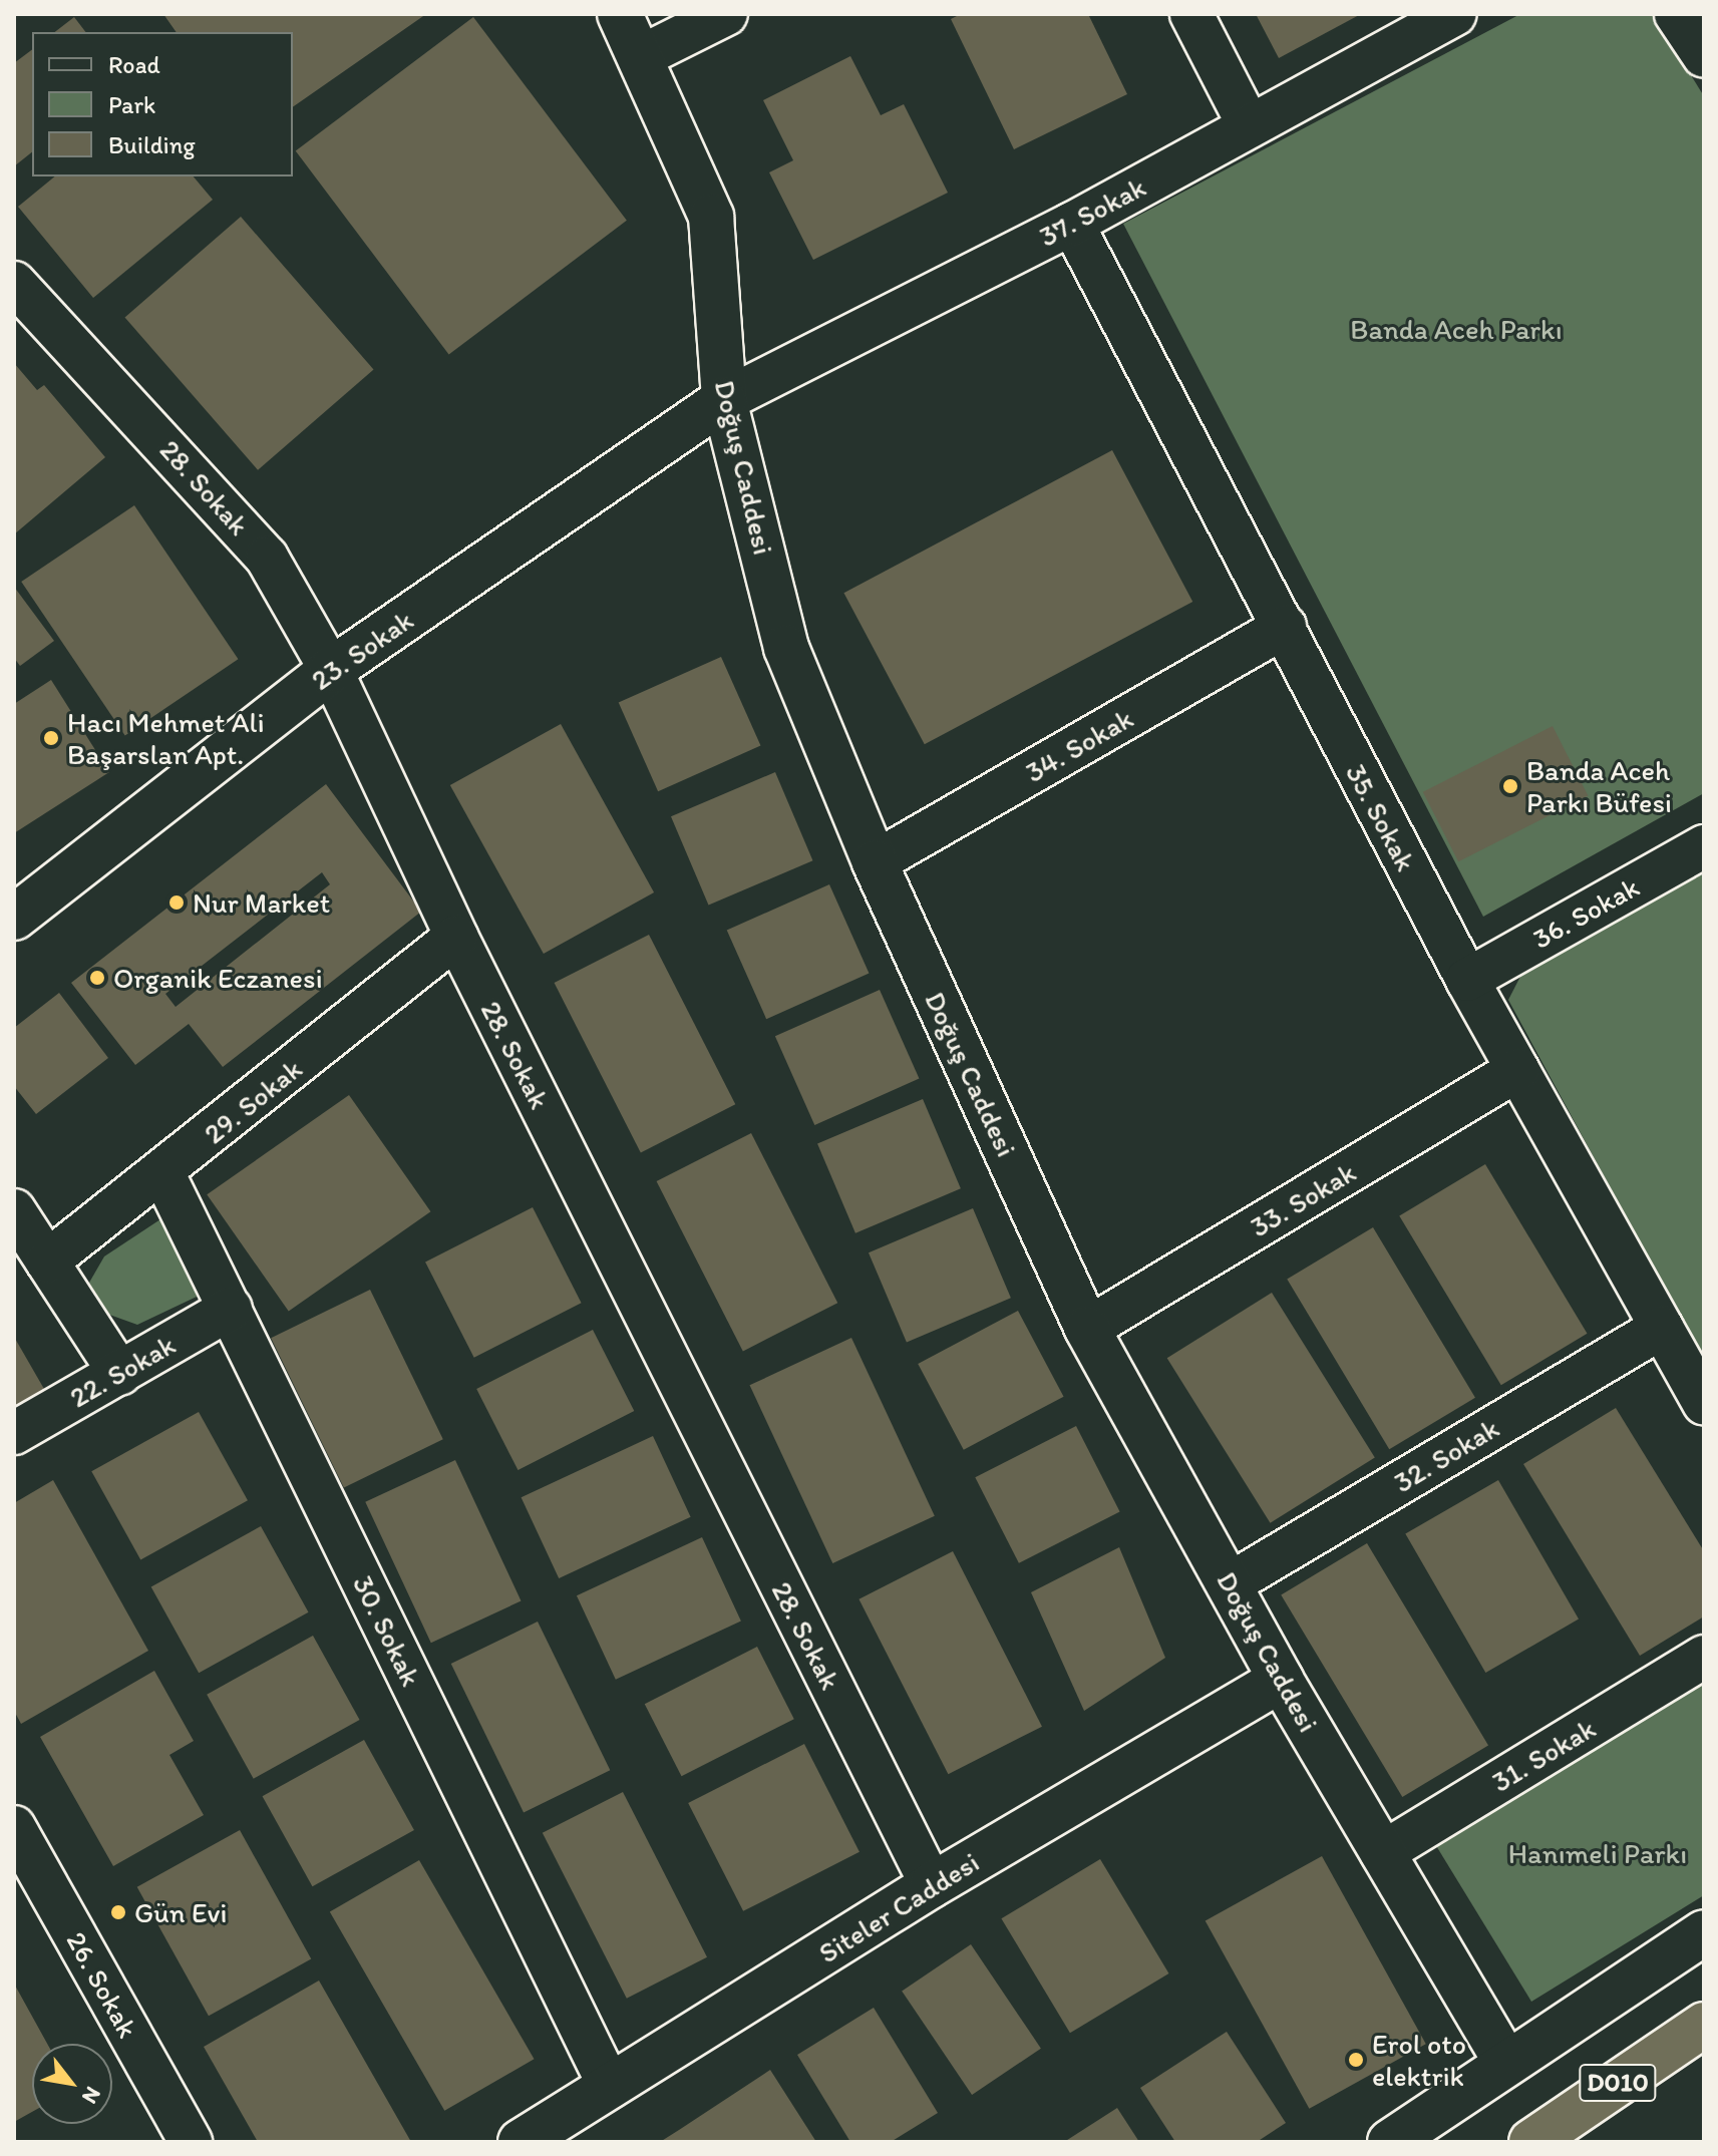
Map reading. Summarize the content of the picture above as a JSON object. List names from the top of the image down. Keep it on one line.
{"streets":{"highway":["D010"],"main road":["Doğuş Caddesi","23. Sokak","Siteler Caddesi"],"street":["37. Sokak","28. Sokak","34. Sokak","35. Sokak","36. Sokak","29. Sokak","33. Sokak","22. Sokak","32. Sokak","30. Sokak","31. Sokak","26. Sokak"]},"crossings":[["37. Sokak","Doğuş Caddesi"],["37. Sokak","23. Sokak"],["37. Sokak","35. Sokak"],["Doğuş Caddesi","23. Sokak"],["Doğuş Caddesi","34. Sokak"],["Doğuş Caddesi","33. Sokak"],["Doğuş Caddesi","32. Sokak"],["Doğuş Caddesi","31. Sokak"],["Doğuş Caddesi","Siteler Caddesi"],["28. Sokak","23. Sokak"],["28. Sokak","29. Sokak"],["28. Sokak","Siteler Caddesi"],["34. Sokak","35. Sokak"],["35. Sokak","36. Sokak"],["35. Sokak","33. Sokak"],["35. Sokak","32. Sokak"],["29. Sokak","30. Sokak"],["22. Sokak","30. Sokak"],["30. Sokak","Siteler Caddesi"]],"parks":["Banda Aceh Parkı","Hanımeli Parkı"],"places":["Hacı Mehmet Ali Başarslan Apt.","Banda Aceh Parkı Büfesi","Nur Market","Organik Eczanesi","Gün Evi","Erol oto elektrik"],"legend":["Road","Park","Building"],"north":"bottom right"}
